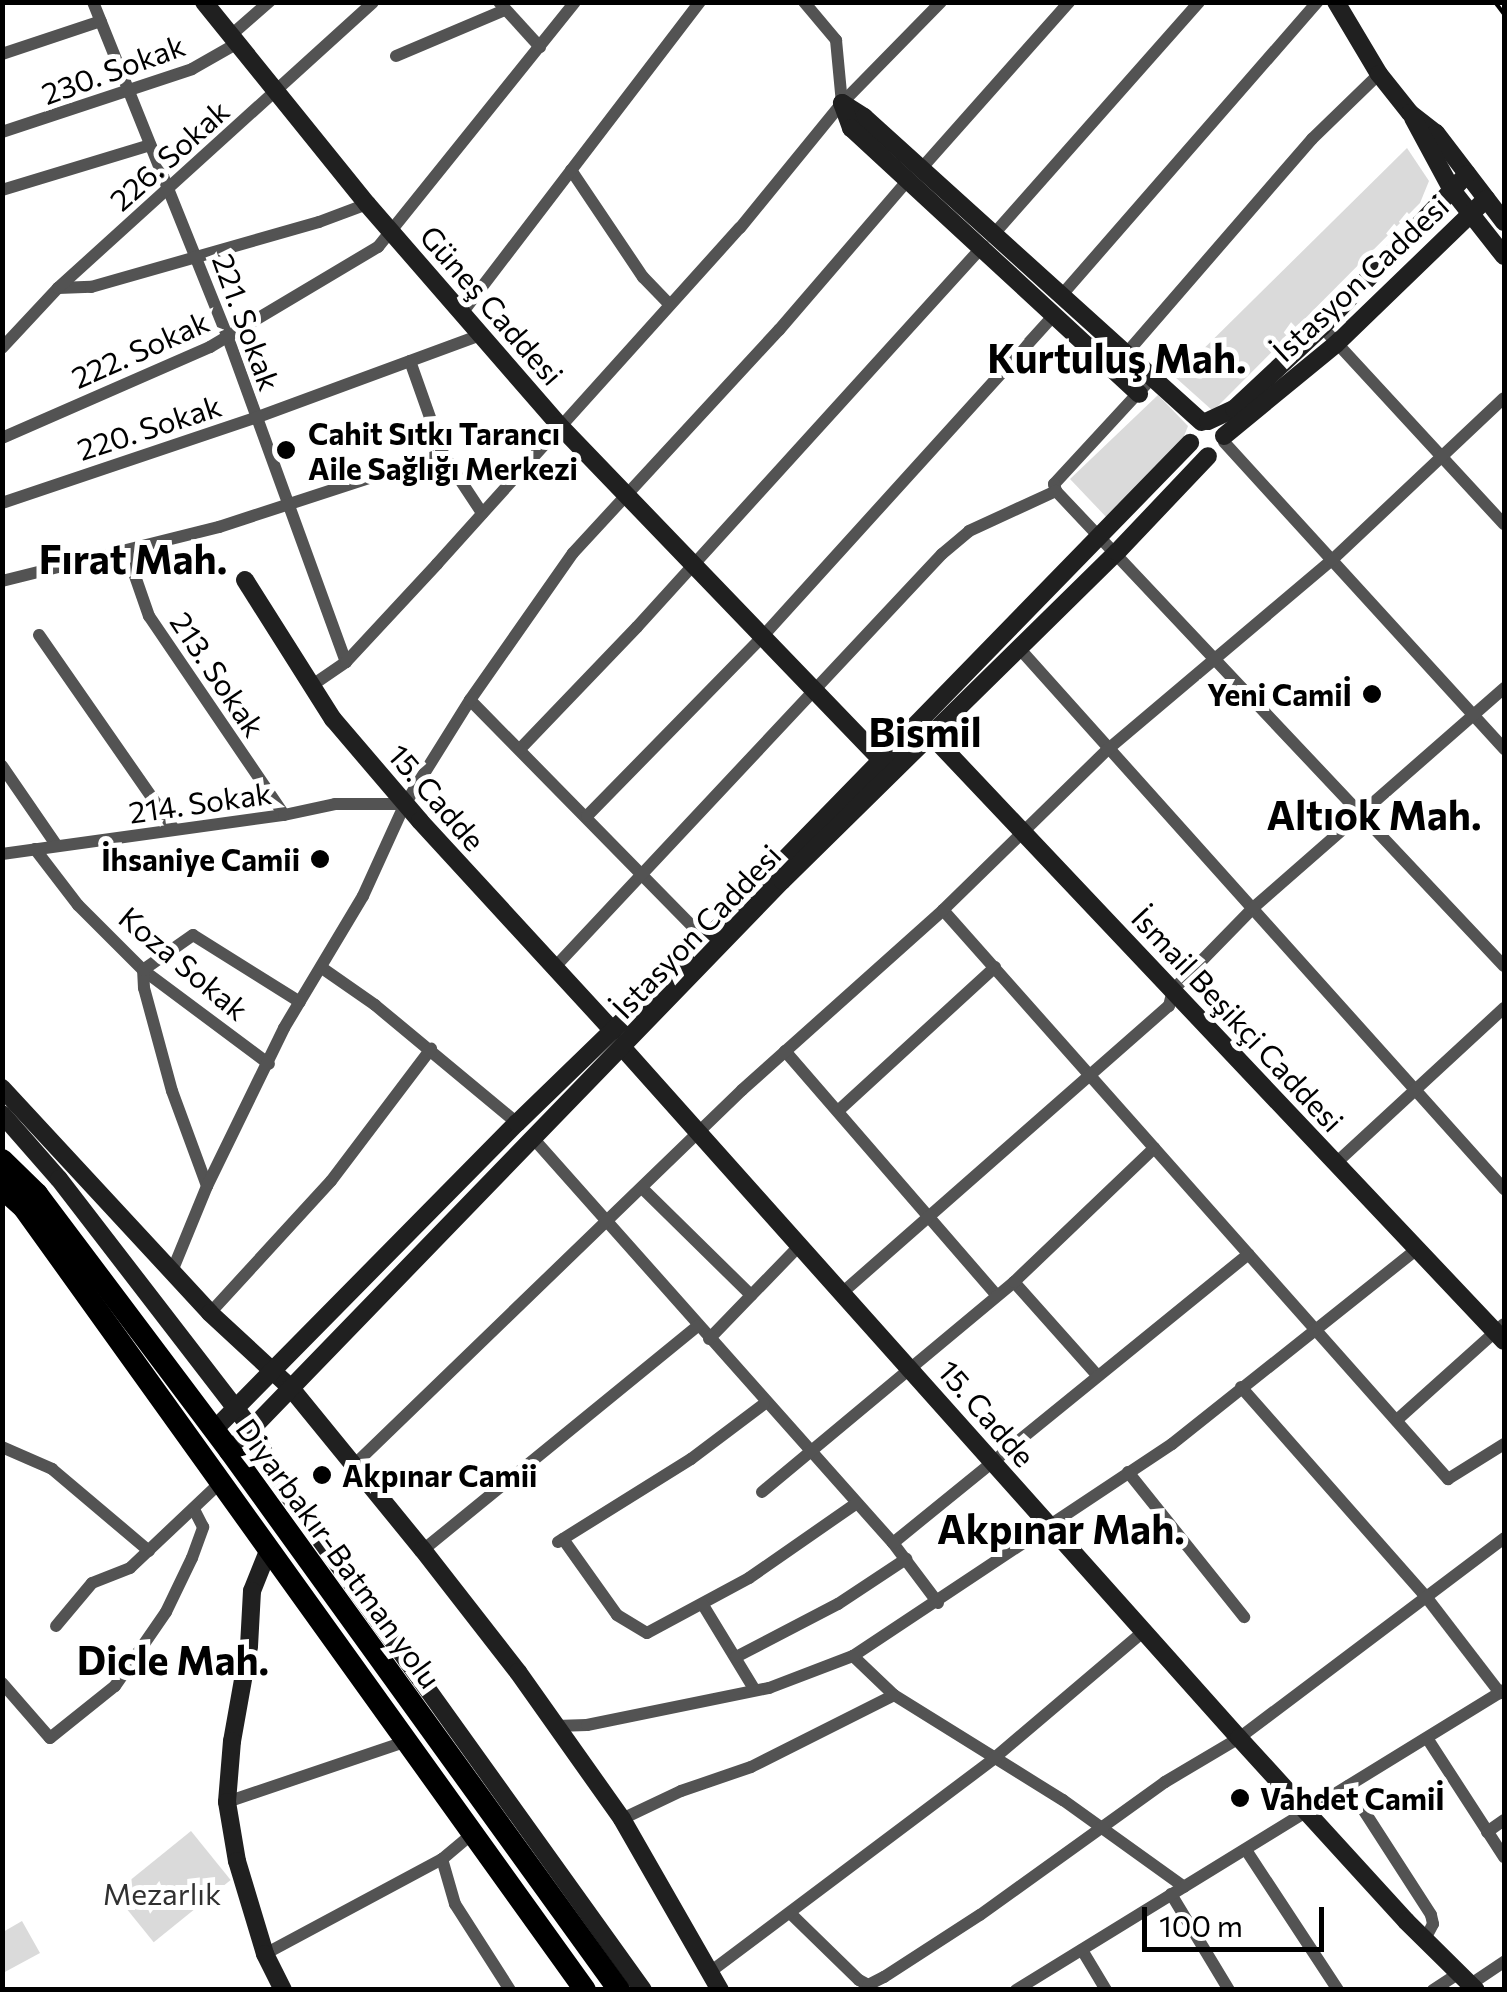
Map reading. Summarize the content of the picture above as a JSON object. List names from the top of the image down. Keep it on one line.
{"streets":{"highway":["Diyarbakır-Batman yolu"],"street":["230. Sokak","226. Sokak","İstasyon Caddesi","Güneş Caddesi","221. Sokak","222. Sokak","220. Sokak","213. Sokak","15. Cadde","214. Sokak","Koza Sokak","İsmail Beşikçi Caddesi"]},"crossings":[["230. Sokak","Güneş Caddesi"],["230. Sokak","221. Sokak"],["226. Sokak","Güneş Caddesi"],["226. Sokak","221. Sokak"],["İstasyon Caddesi","Güneş Caddesi"],["İstasyon Caddesi","15. Cadde"],["İstasyon Caddesi","İsmail Beşikçi Caddesi"],["İstasyon Caddesi","Diyarbakır-Batman yolu"],["Güneş Caddesi","222. Sokak"],["Güneş Caddesi","220. Sokak"],["221. Sokak","222. Sokak"],["221. Sokak","220. Sokak"],["213. Sokak","214. Sokak"],["15. Cadde","214. Sokak"],["214. Sokak","Koza Sokak"]],"districts":["Kurtuluş Mah.","Fırat Mah.","Bismil","Altıok Mah.","Akpınar Mah.","Dicle Mah."],"parks":["Mezarlık"],"places":["Cahit Sıtkı Tarancı Aile Sağlığı Merkezi","Yeni Camiİ","İhsaniye Camii","Akpınar Camii","Vahdet Camiİ"],"scale_bar":"100 m"}
